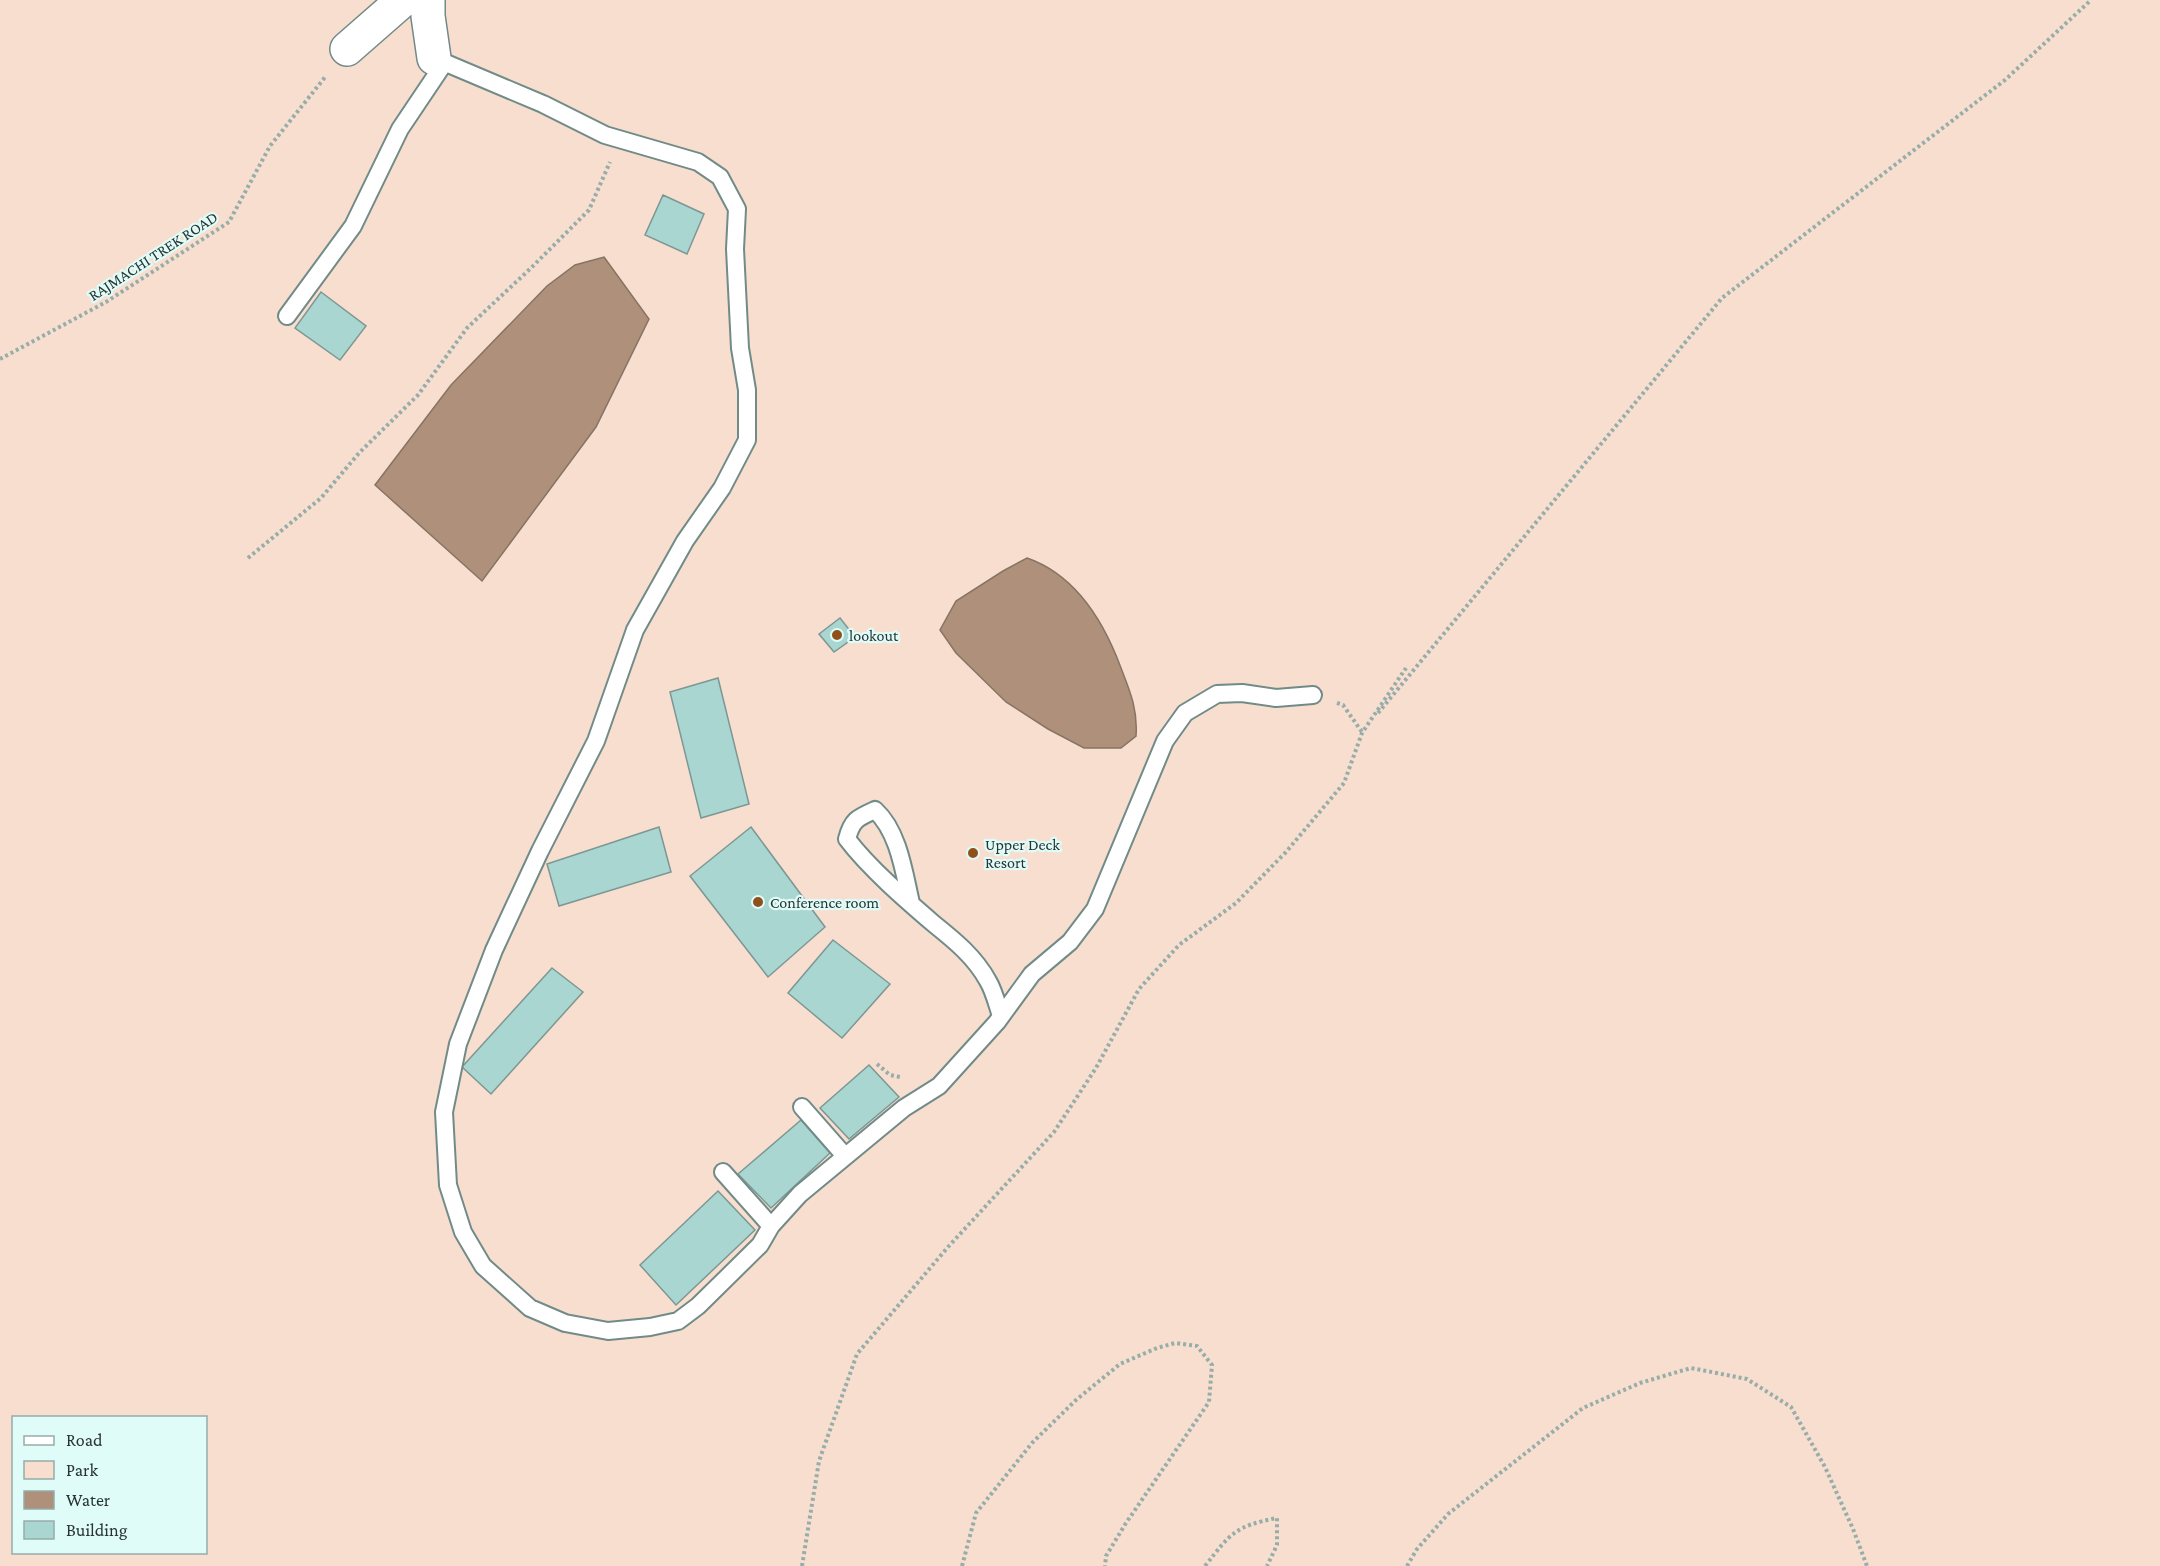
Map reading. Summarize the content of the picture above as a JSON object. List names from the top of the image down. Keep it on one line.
{"streets":{"path":["RAJMACHI TREK ROAD"]},"places":["lookout","Upper Deck Resort","Conference room"],"legend":["Road","Park","Water","Building"]}
